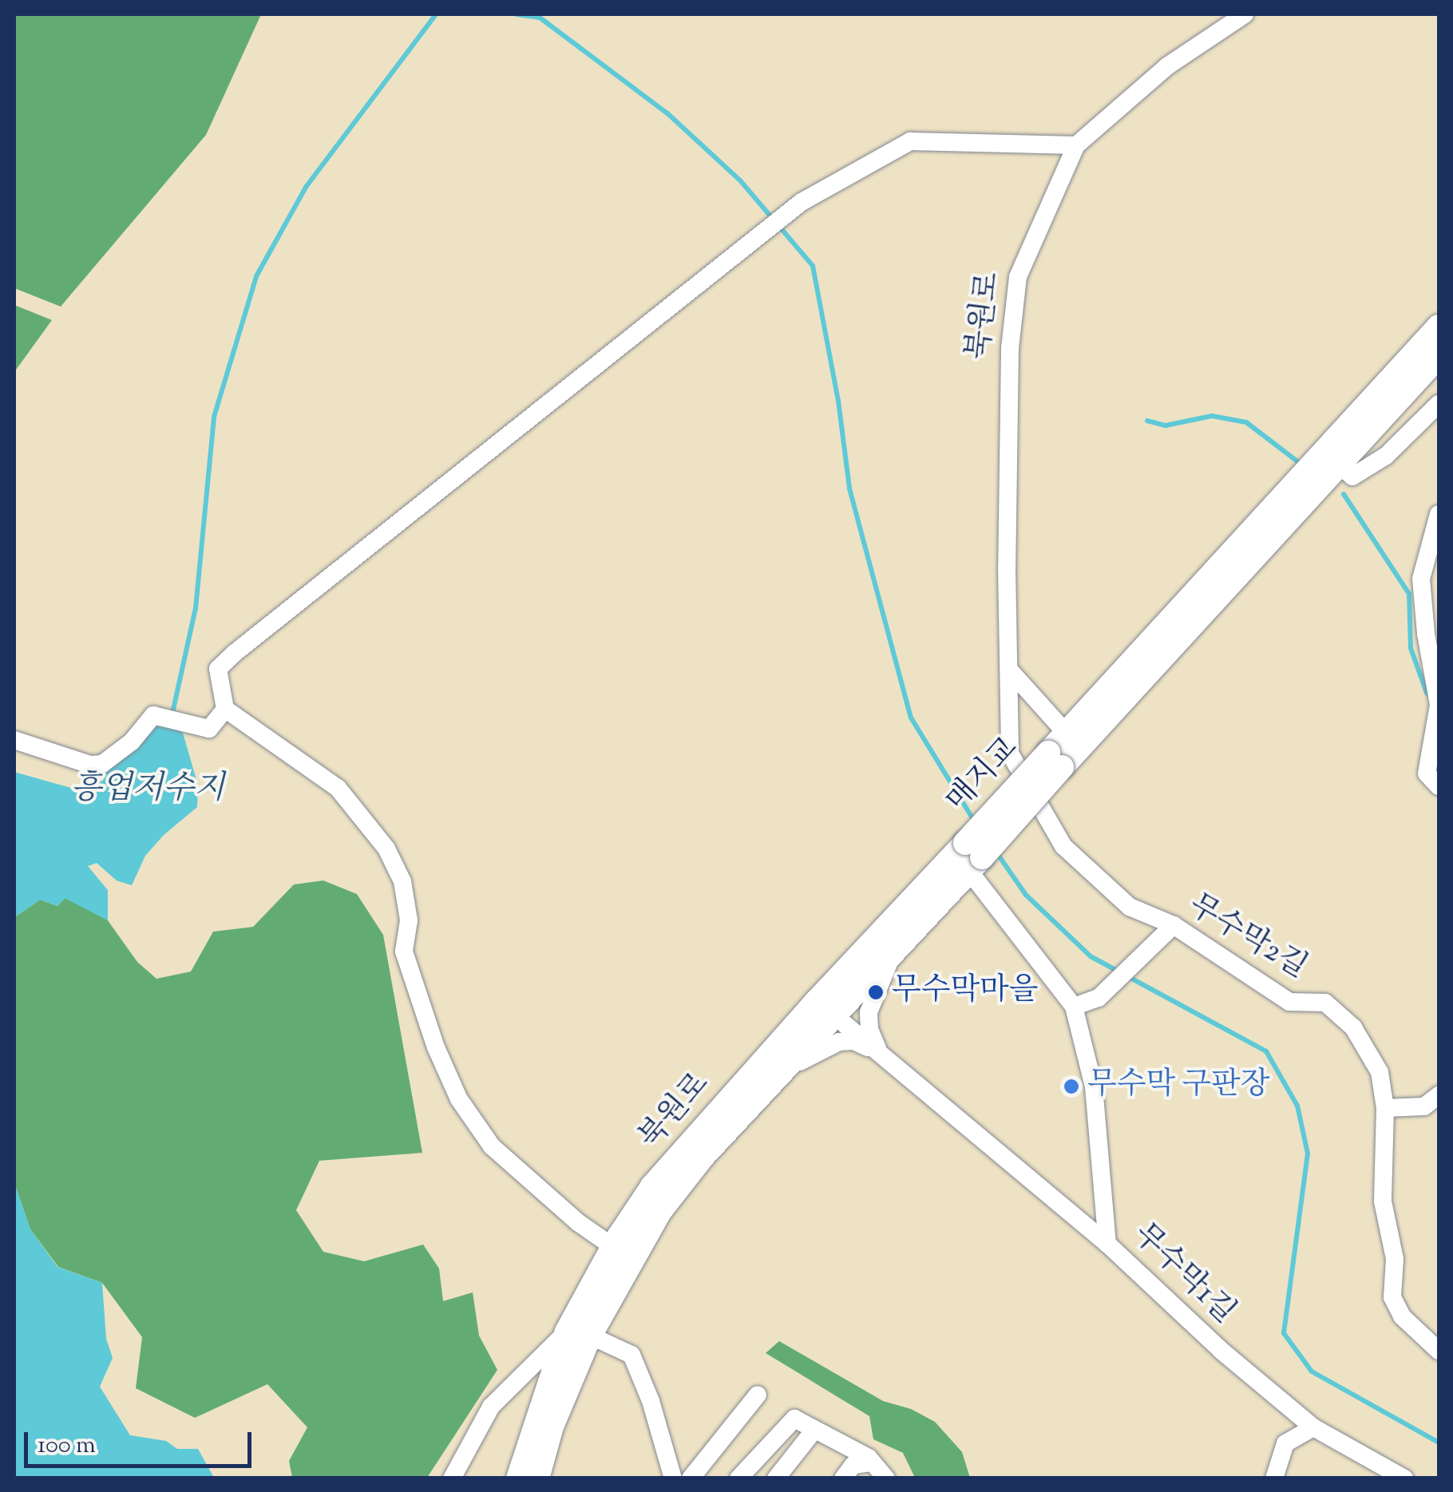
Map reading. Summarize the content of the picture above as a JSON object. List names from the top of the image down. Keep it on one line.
{"streets":{"main road":["북원로","매지교"],"street":["무수막2길","무수막1길"]},"crossings":[["북원로","매지교"],["북원로","무수막2길"],["북원로","무수막1길"],["매지교","무수막1길"]],"water":["흥업저수지"],"places":["무수막마을","무수막 구판장"],"scale_bar":"100 m"}
